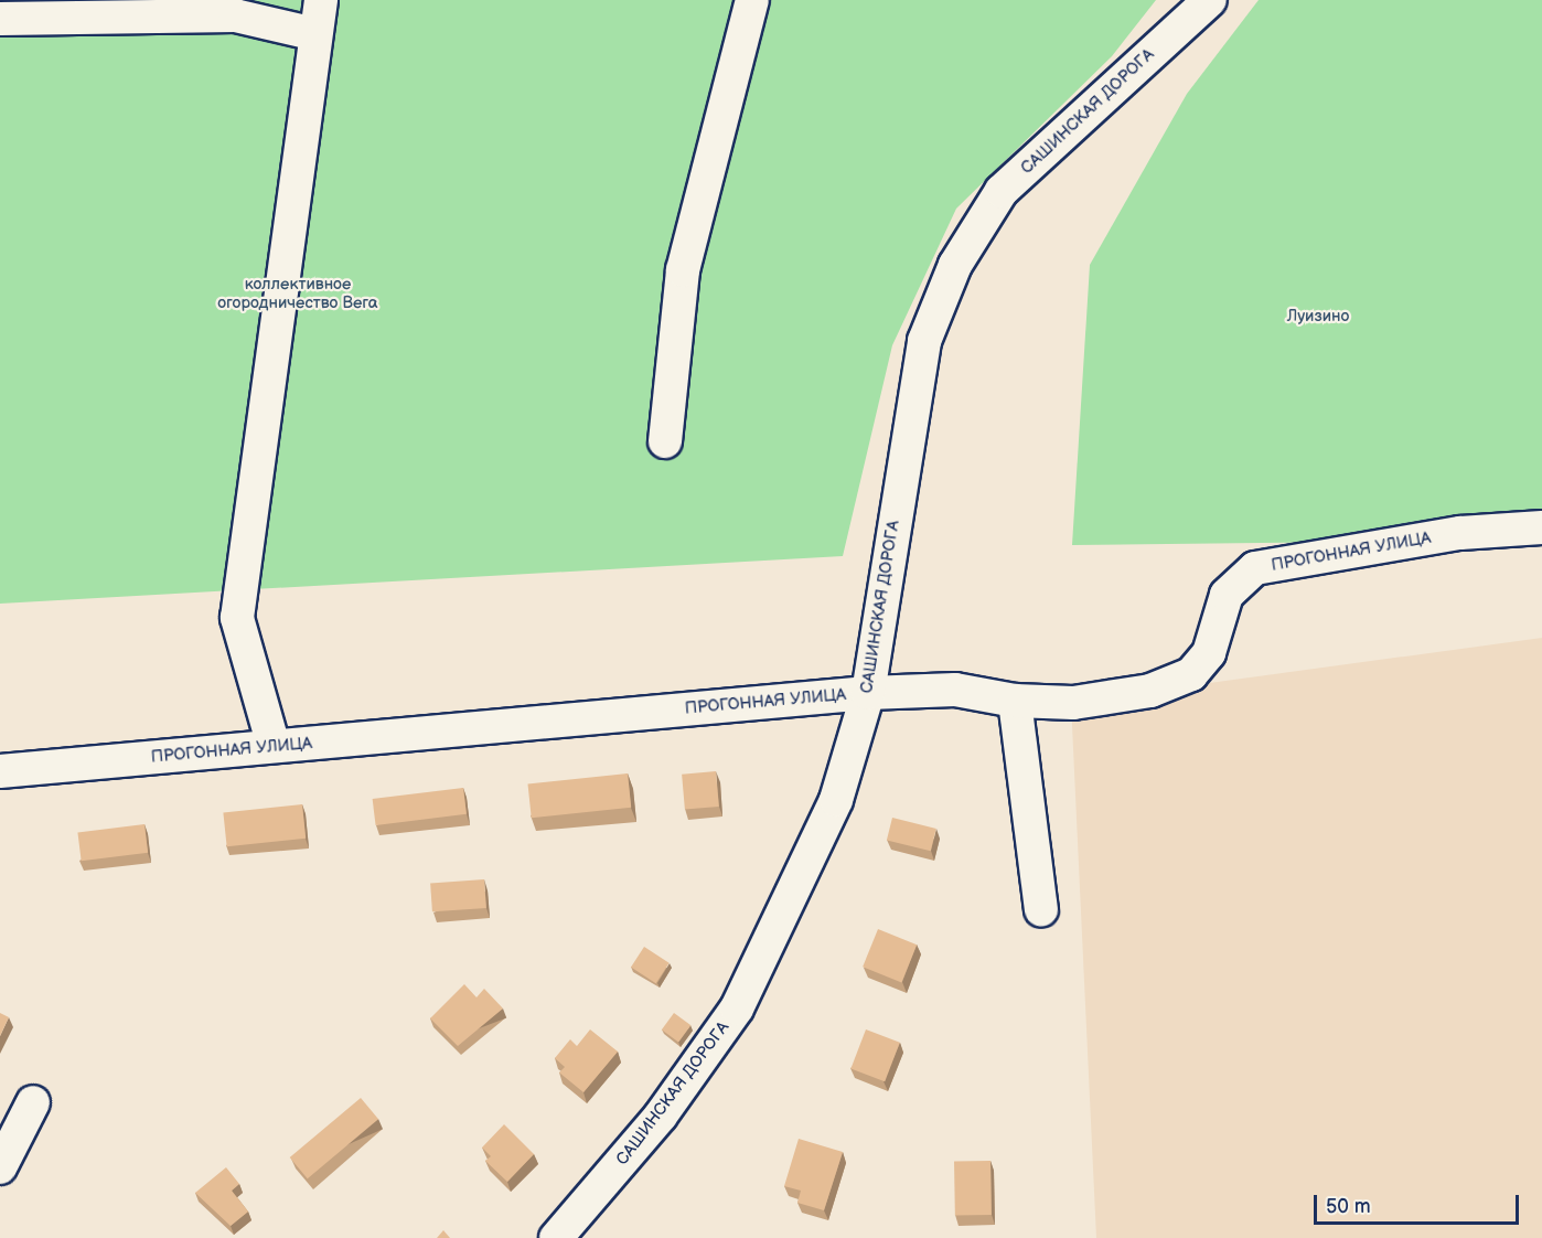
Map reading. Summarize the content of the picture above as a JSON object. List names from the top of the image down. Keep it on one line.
{"streets":{"street":["САШИНСКАЯ ДОРОГА","ПРОГОННАЯ УЛИЦА"]},"crossings":[["САШИНСКАЯ ДОРОГА","ПРОГОННАЯ УЛИЦА"]],"parks":["коллективное огородничество Вега","Луизино"],"scale_bar":"50 m"}
